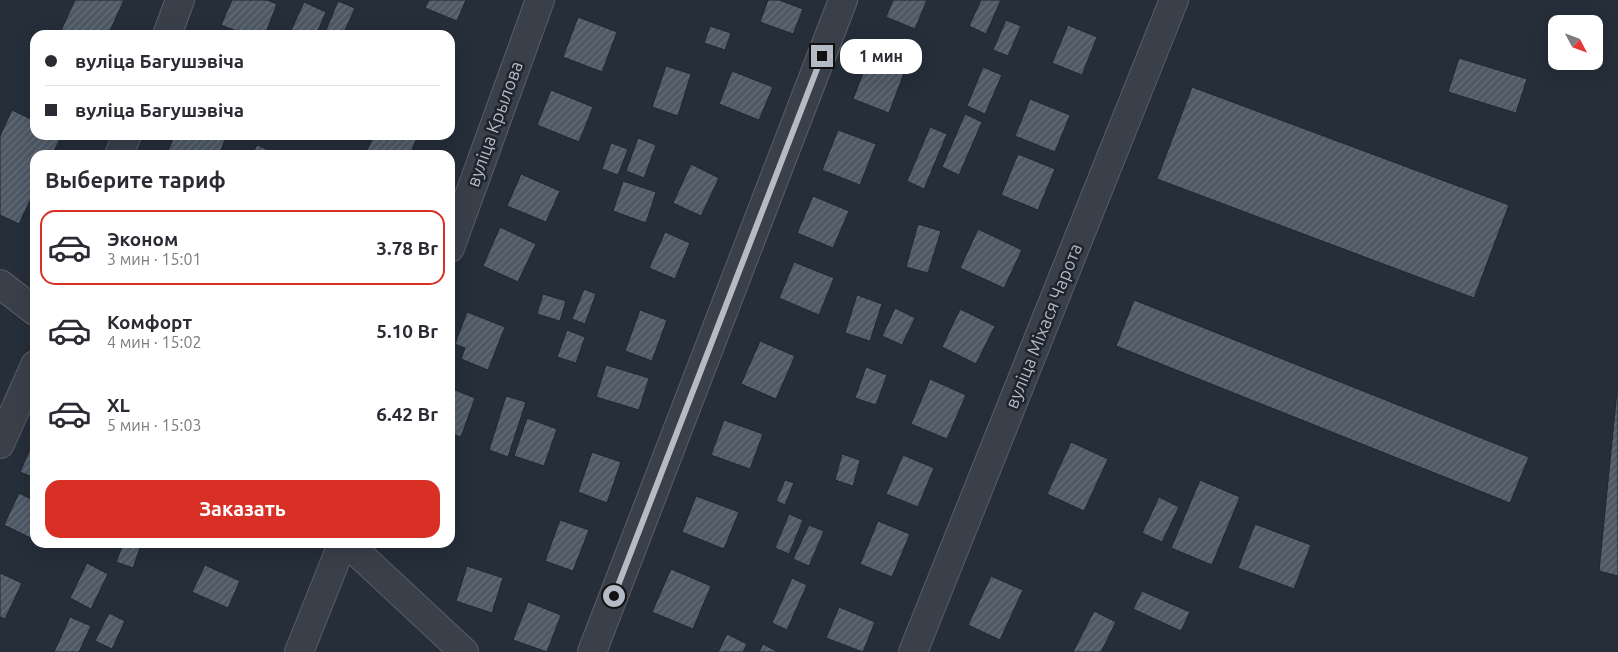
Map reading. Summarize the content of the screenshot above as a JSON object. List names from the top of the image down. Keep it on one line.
{"streets":{"street":["вуліца Крылова","вуліца Міхася Чарота"]},"north":"bottom right","page":{"banner":["вуліца Багушэвіча","вуліца Багушэвіча"],"bubble":"1 мин","heading":"Выберите тариф","list":[{"name":"Эконом","note":"3 мин · 15:01","value":"3.78 Br"},{"name":"Комфорт","note":"4 мин · 15:02","value":"5.10 Br"},{"name":"XL","note":"5 мин · 15:03","value":"6.42 Br"}],"buttons":"Заказать"}}
